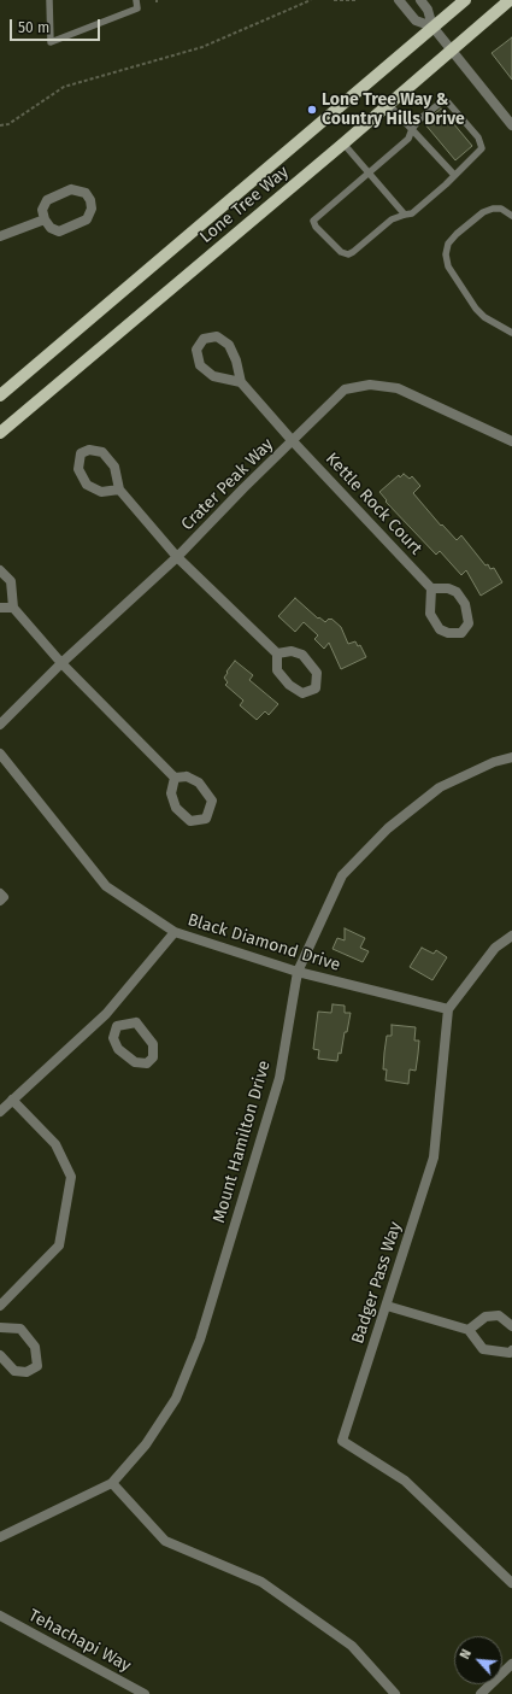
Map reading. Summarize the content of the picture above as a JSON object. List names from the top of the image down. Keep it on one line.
{"streets":{"main road":["Lone Tree Way"],"street":["Crater Peak Way","Kettle Rock Court","Black Diamond Drive","Mount Hamilton Drive","Badger Pass Way","Tehachapi Way"]},"crossings":[["Crater Peak Way","Kettle Rock Court"],["Black Diamond Drive","Mount Hamilton Drive"],["Black Diamond Drive","Badger Pass Way"]],"places":["Lone Tree Way & Country Hills Drive"],"scale_bar":"50 m","north":"top left"}
